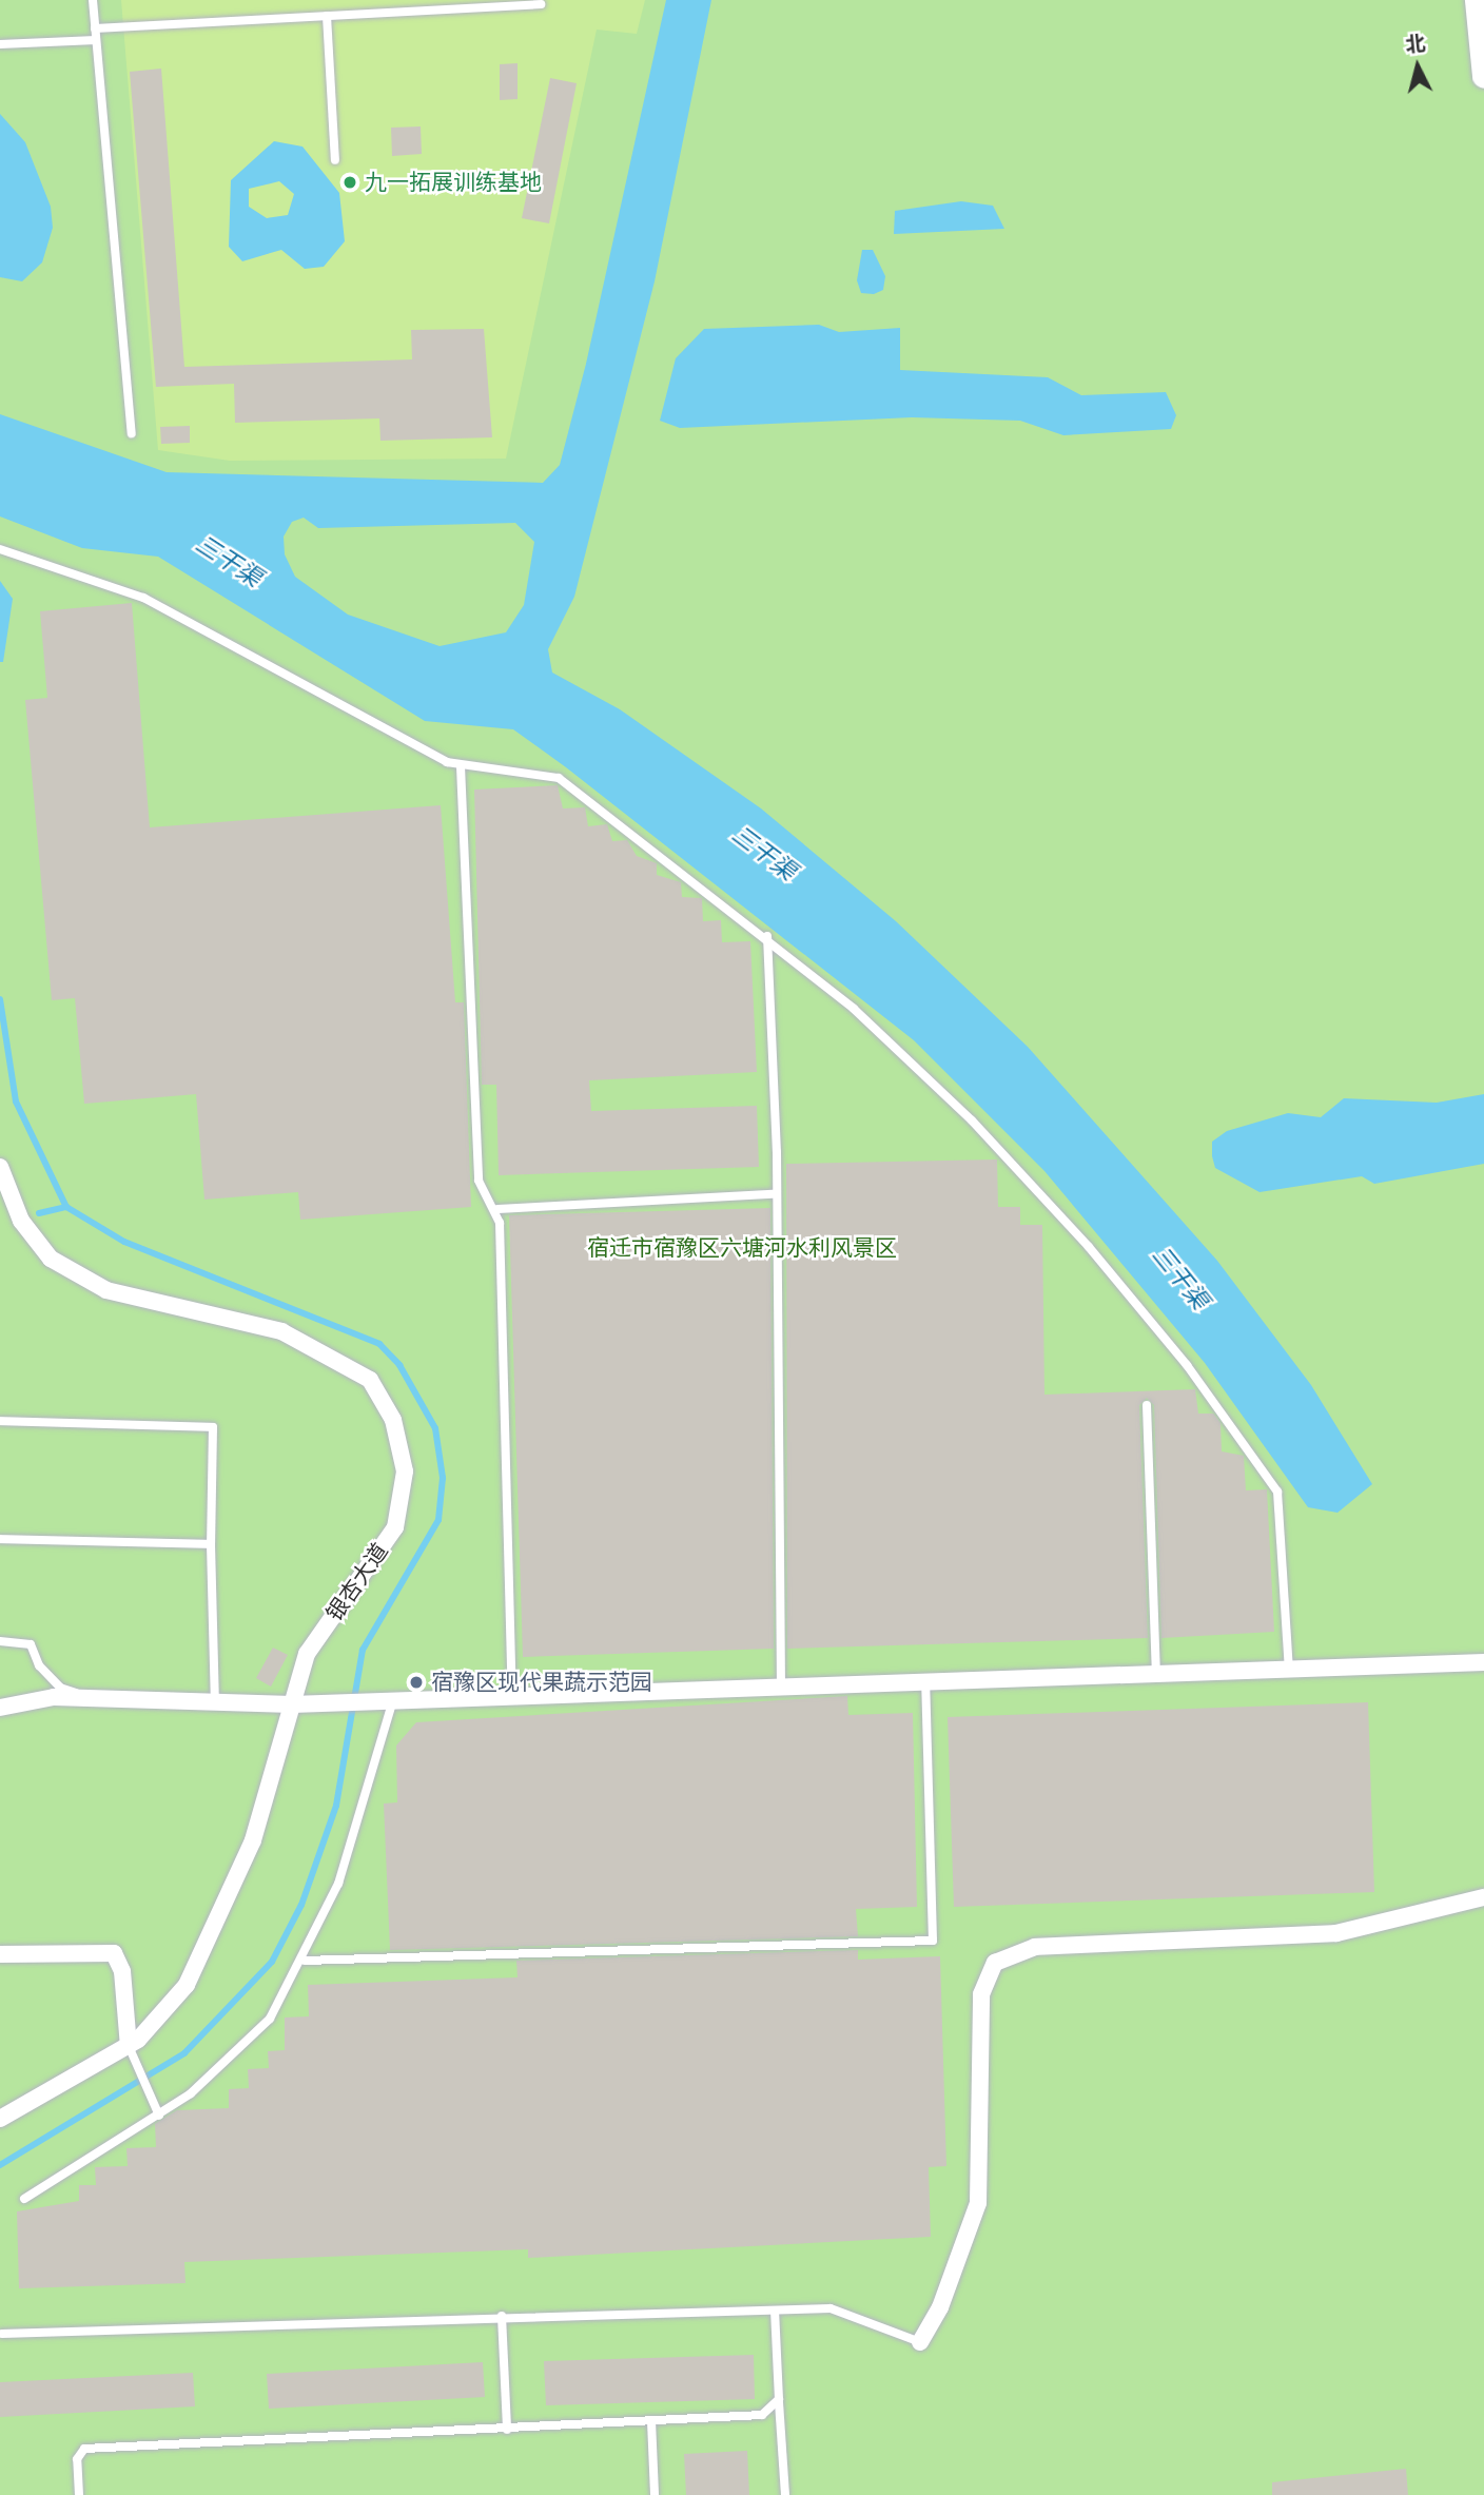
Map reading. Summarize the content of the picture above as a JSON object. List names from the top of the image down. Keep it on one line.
{"streets":{"street":["银杏大道"]},"water":["三干渠"],"parks":["宿迁市宿豫区六塘河水利风景区"],"places":["九一拓展训练基地","宿豫区现代果蔬示范园"],"north":"top"}
